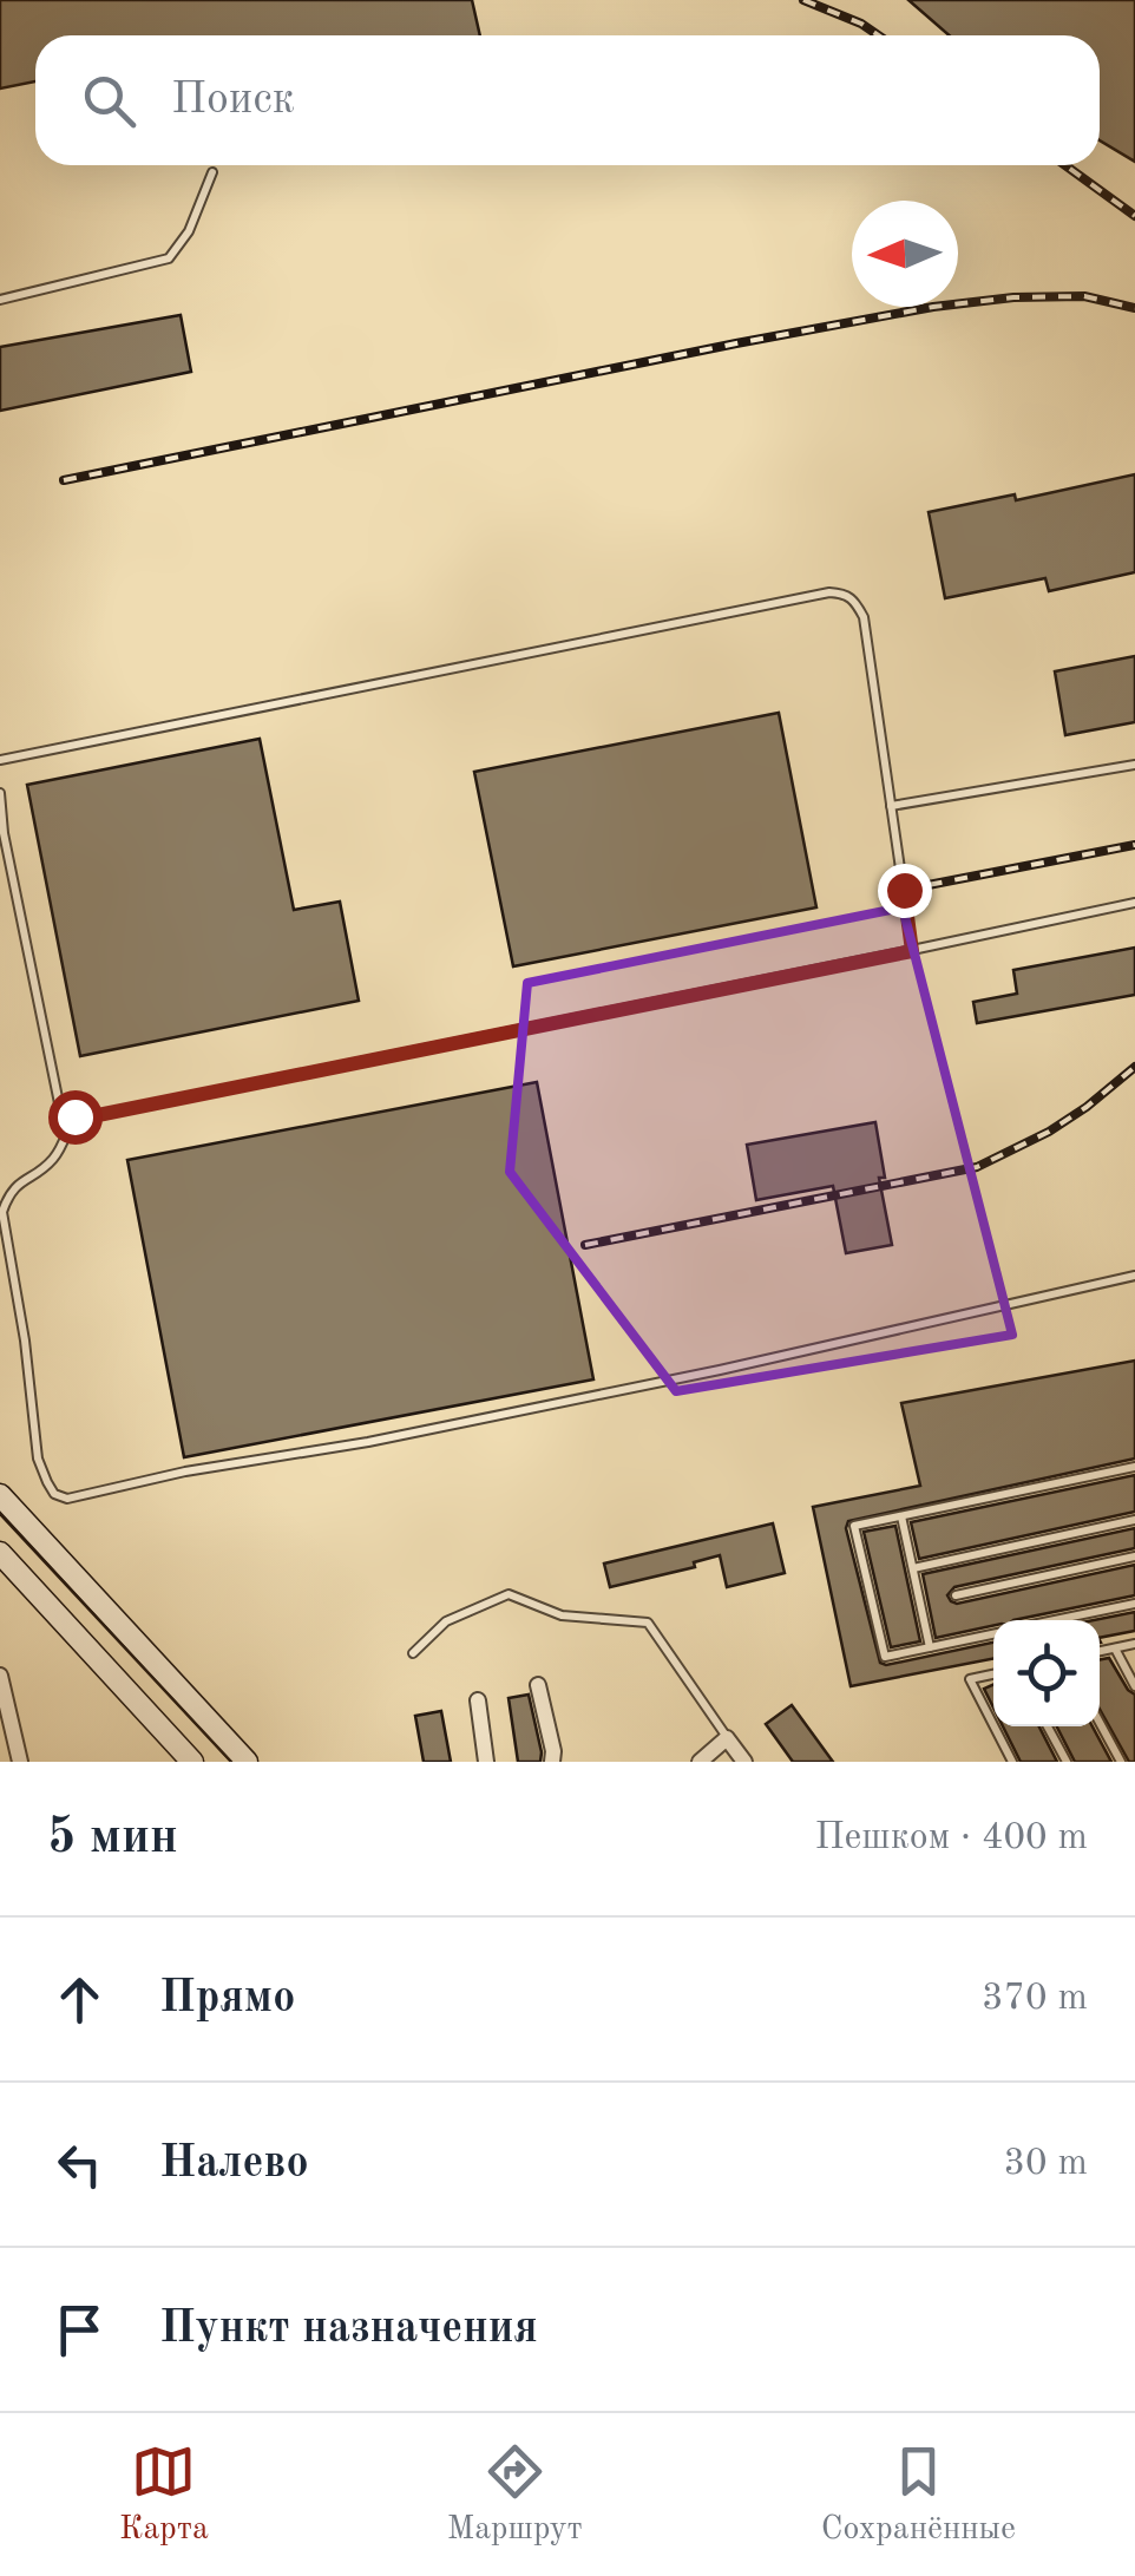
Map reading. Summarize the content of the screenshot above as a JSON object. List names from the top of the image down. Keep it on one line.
{"north":"left","page":{"search":"Поиск","heading":["5 мин","Пешком · 400 m"],"list":[["Прямо","370 m"],["Налево","30 m"],"Пункт назначения"],"nav":["Карта","Маршрут","Сохранённые"]}}
